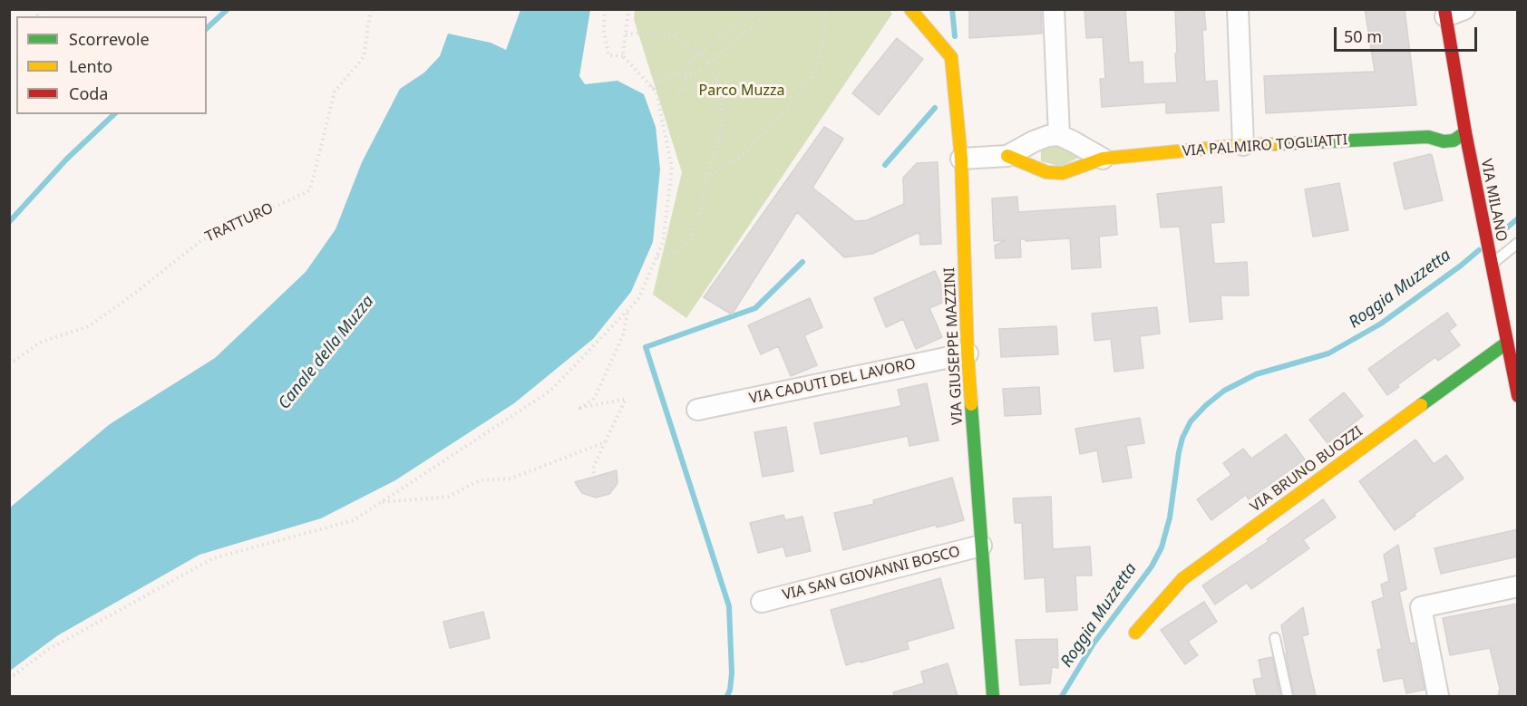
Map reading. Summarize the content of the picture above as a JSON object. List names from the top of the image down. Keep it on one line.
{"streets":{"street":["VIA PALMIRO TOGLIATTI","VIA MILANO","VIA GIUSEPPE MAZZINI","VIA CADUTI DEL LAVORO","VIA BRUNO BUOZZI","VIA SAN GIOVANNI BOSCO"],"path":["TRATTURO"]},"crossings":[["VIA PALMIRO TOGLIATTI","VIA MILANO"],["VIA PALMIRO TOGLIATTI","VIA GIUSEPPE MAZZINI"],["VIA MILANO","VIA BRUNO BUOZZI"],["VIA GIUSEPPE MAZZINI","VIA CADUTI DEL LAVORO"],["VIA GIUSEPPE MAZZINI","VIA SAN GIOVANNI BOSCO"]],"water":["Roggia Muzzetta","Canale della Muzza"],"parks":["Parco Muzza"],"legend":["Scorrevole","Lento","Coda"],"scale_bar":"50 m"}
